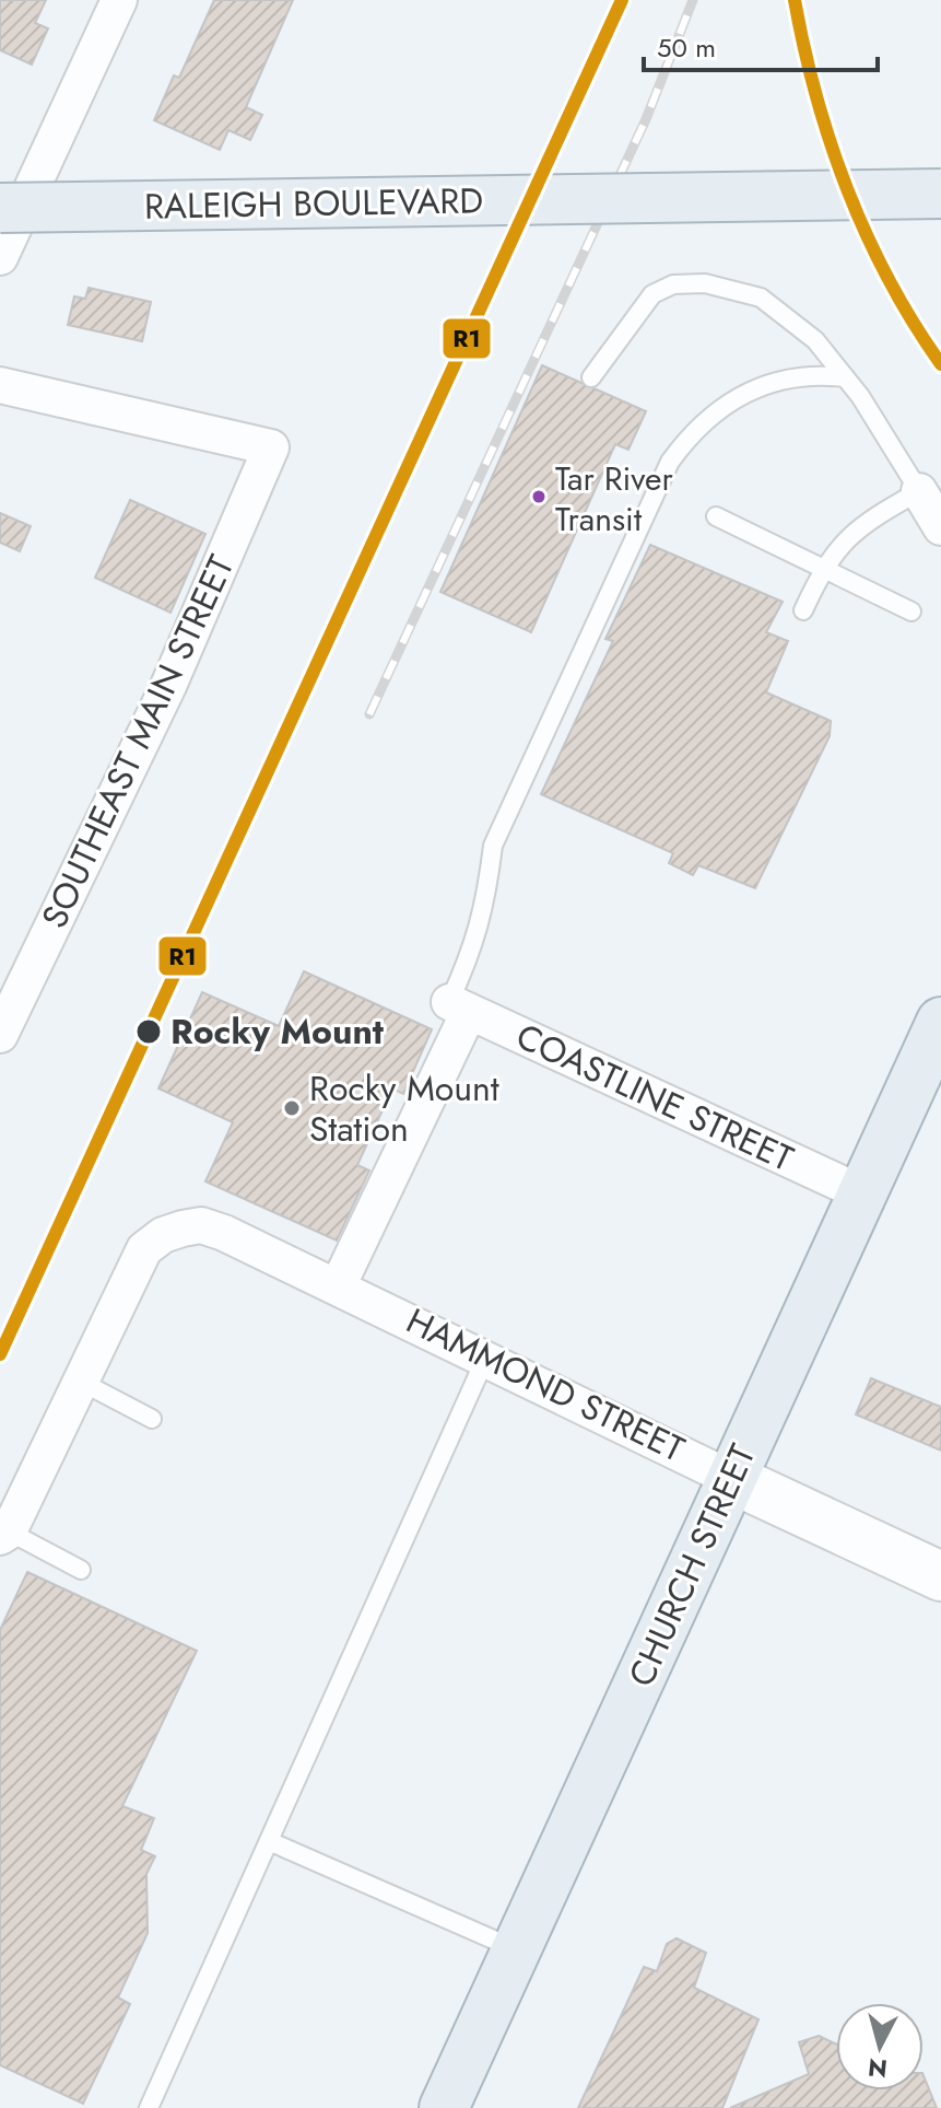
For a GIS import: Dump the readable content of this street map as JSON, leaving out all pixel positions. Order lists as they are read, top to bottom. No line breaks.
{"streets":{"main road":["RALEIGH BOULEVARD","CHURCH STREET"],"street":["SOUTHEAST MAIN STREET","COASTLINE STREET","HAMMOND STREET"]},"crossings":[["COASTLINE STREET","CHURCH STREET"],["HAMMOND STREET","CHURCH STREET"]],"places":["Tar River Transit","Rocky Mount","Rocky Mount Station"],"lines":["transit line R1"],"scale_bar":"50 m","north":"bottom"}
